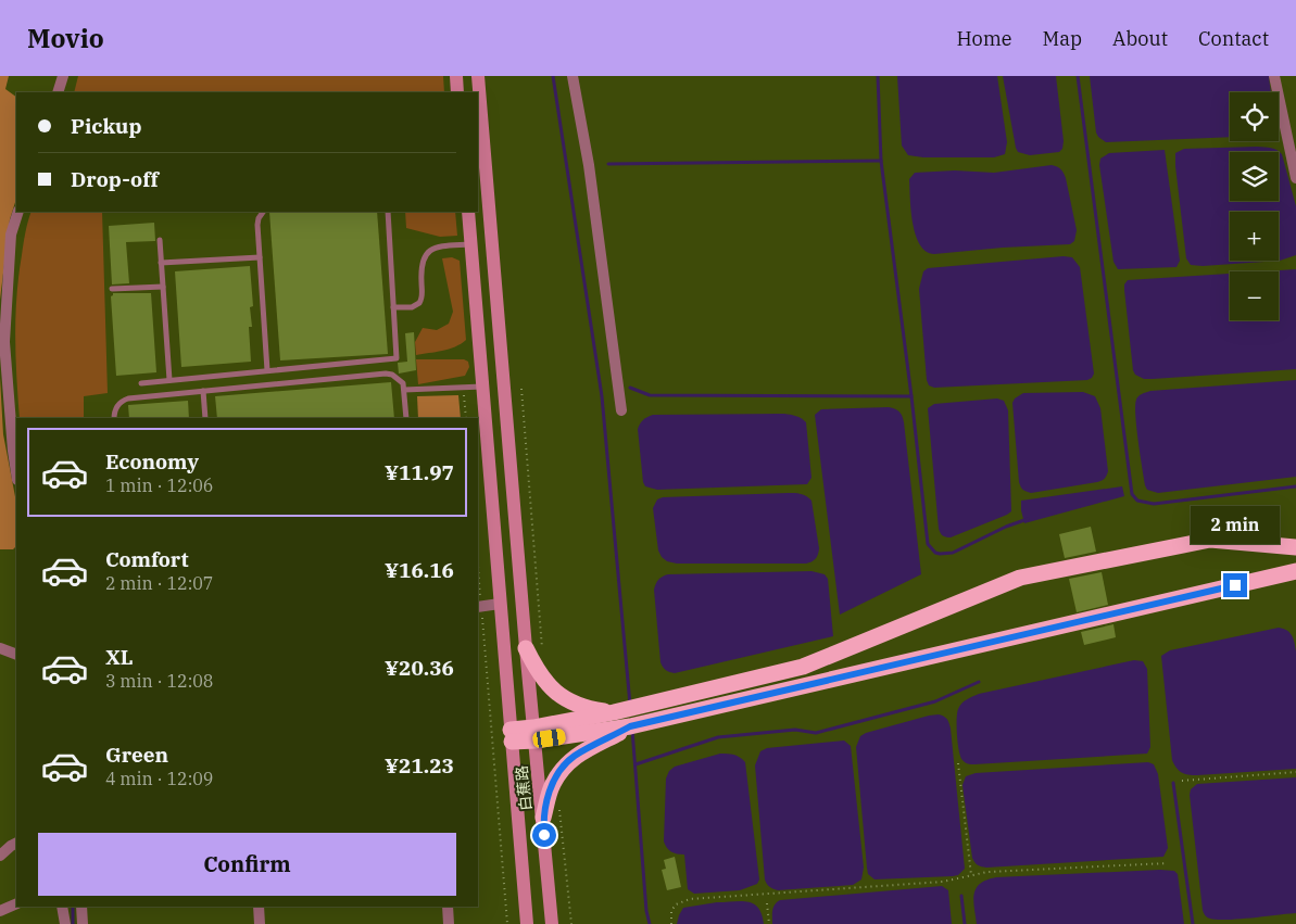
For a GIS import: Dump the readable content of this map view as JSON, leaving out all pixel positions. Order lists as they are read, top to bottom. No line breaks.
{"streets":{"main road":["白蕉路"]},"page":{"header":"Movio","nav":["Home","Map","About","Contact"],"map_buttons":["+","−"],"banner":["Pickup","Drop-off"],"list":[{"name":"Economy","note":"1 min · 12:06","value":"¥11.97"},{"name":"Comfort","note":"2 min · 12:07","value":"¥16.16"},{"name":"XL","note":"3 min · 12:08","value":"¥20.36"},{"name":"Green","note":"4 min · 12:09","value":"¥21.23"}],"bubble":"2 min","buttons":"Confirm"}}
